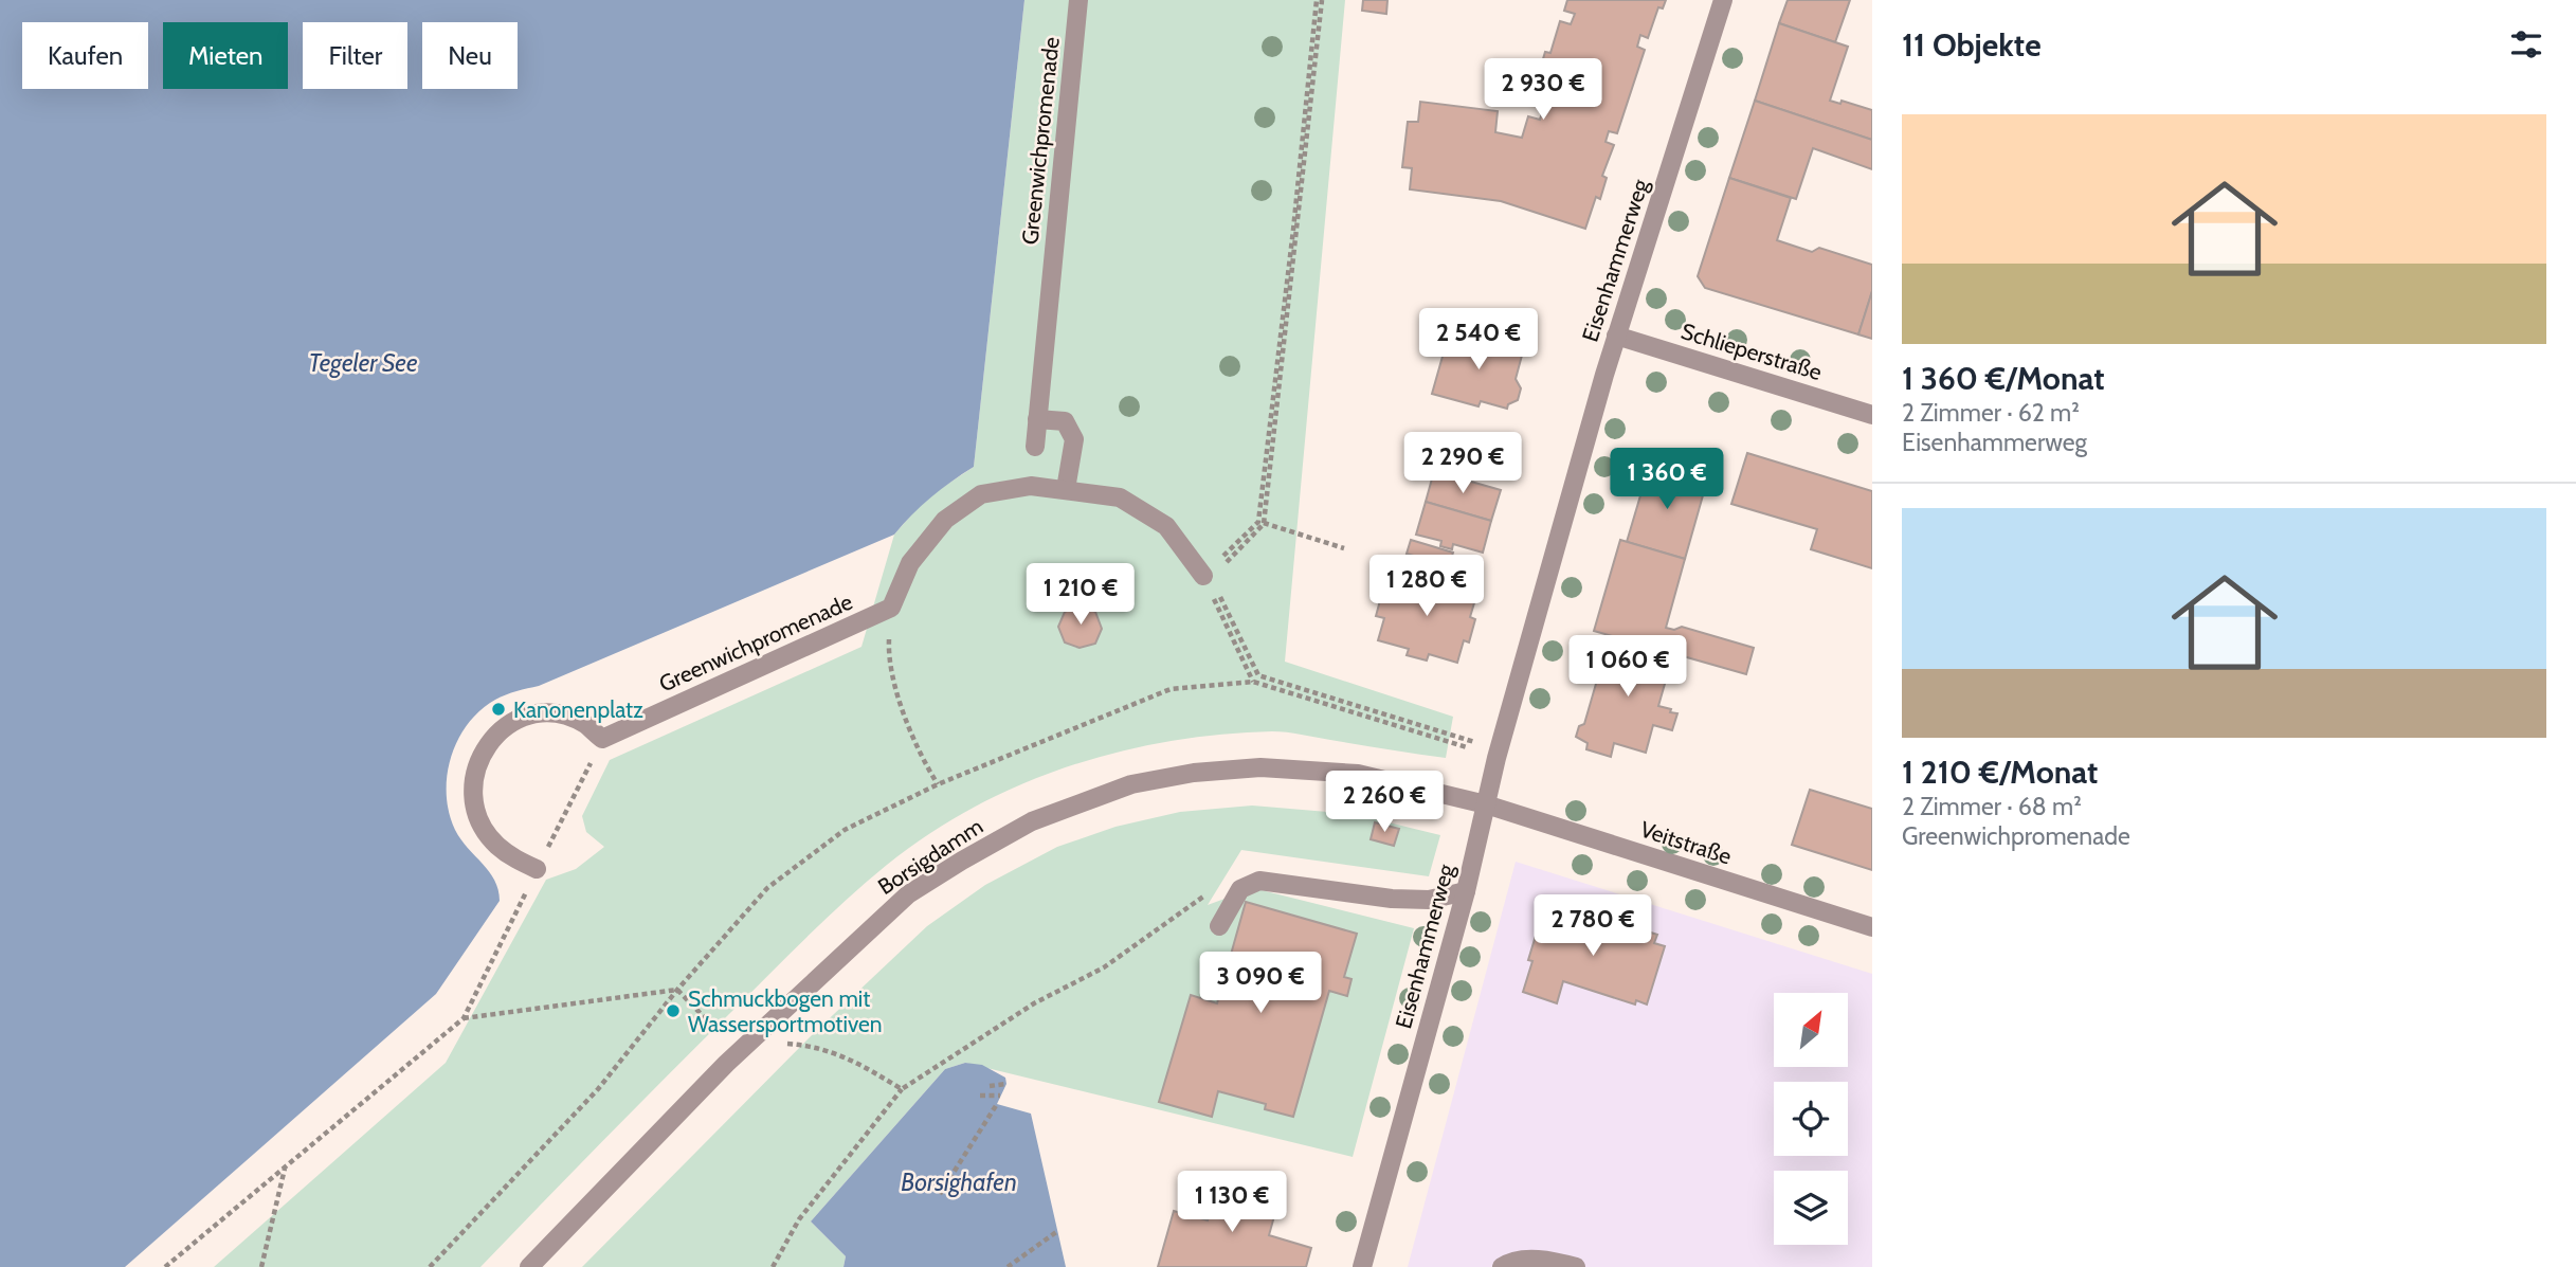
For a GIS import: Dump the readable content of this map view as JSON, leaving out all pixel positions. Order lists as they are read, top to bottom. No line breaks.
{"streets":{"street":["Greenwichpromenade","Eisenhammerweg","Schlieperstraße","Veitstraße","Borsigdamm"]},"crossings":[["Eisenhammerweg","Schlieperstraße"],["Eisenhammerweg","Veitstraße"],["Eisenhammerweg","Borsigdamm"],["Veitstraße","Borsigdamm"]],"water":["Tegeler See","Borsighafen"],"places":["Kanonenplatz","Schmuckbogen mit Wassersportmotiven"],"north":"top right","page":{"heading":"11 Objekte","chip":["Kaufen","Mieten","Filter","Neu"],"price":["2 930 €","2 540 €","2 290 €","1 360 €","1 280 €","1 210 €","1 060 €","2 260 €","2 780 €","3 090 €","1 130 €"],"list":[{"name":"1 360 €/Monat","note":"2 Zimmer · 62 m² · Eisenhammerweg"},{"name":"1 210 €/Monat","note":"2 Zimmer · 68 m² · Greenwichpromenade"}]}}
